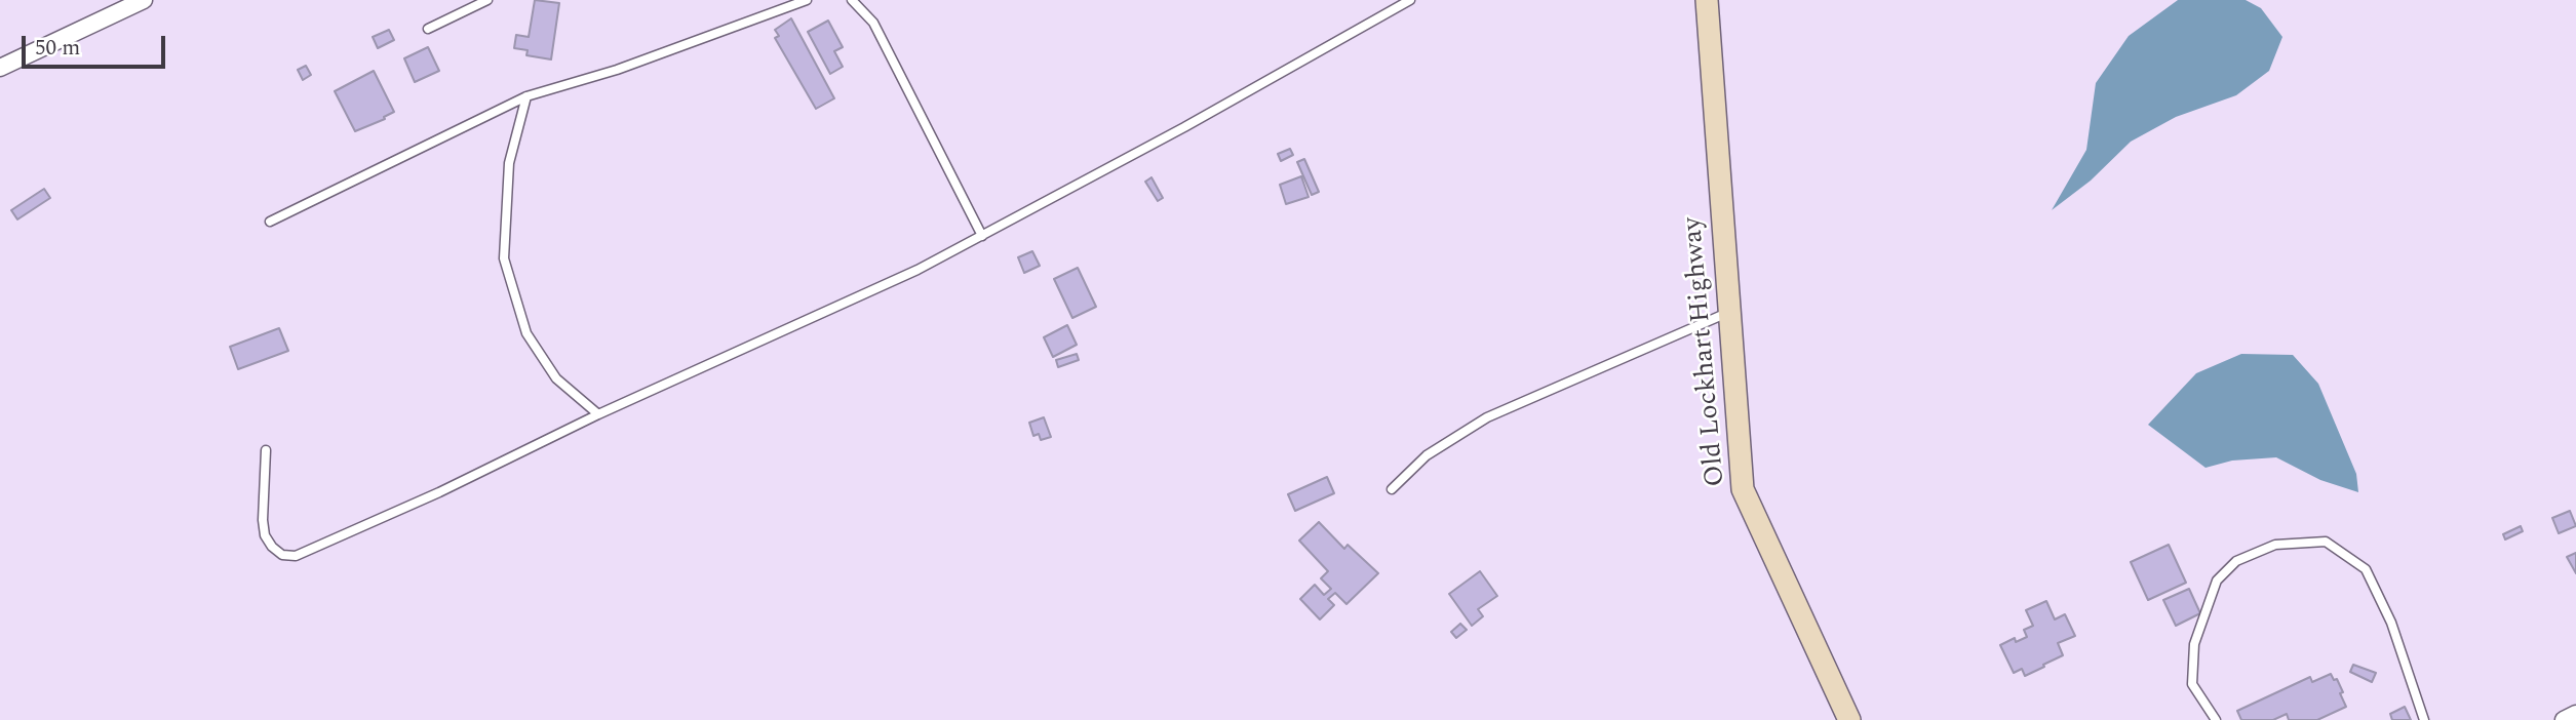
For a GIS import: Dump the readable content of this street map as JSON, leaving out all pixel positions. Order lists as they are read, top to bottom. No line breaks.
{"streets":{"street":["Old Lockhart Highway"]},"scale_bar":"50 m"}
